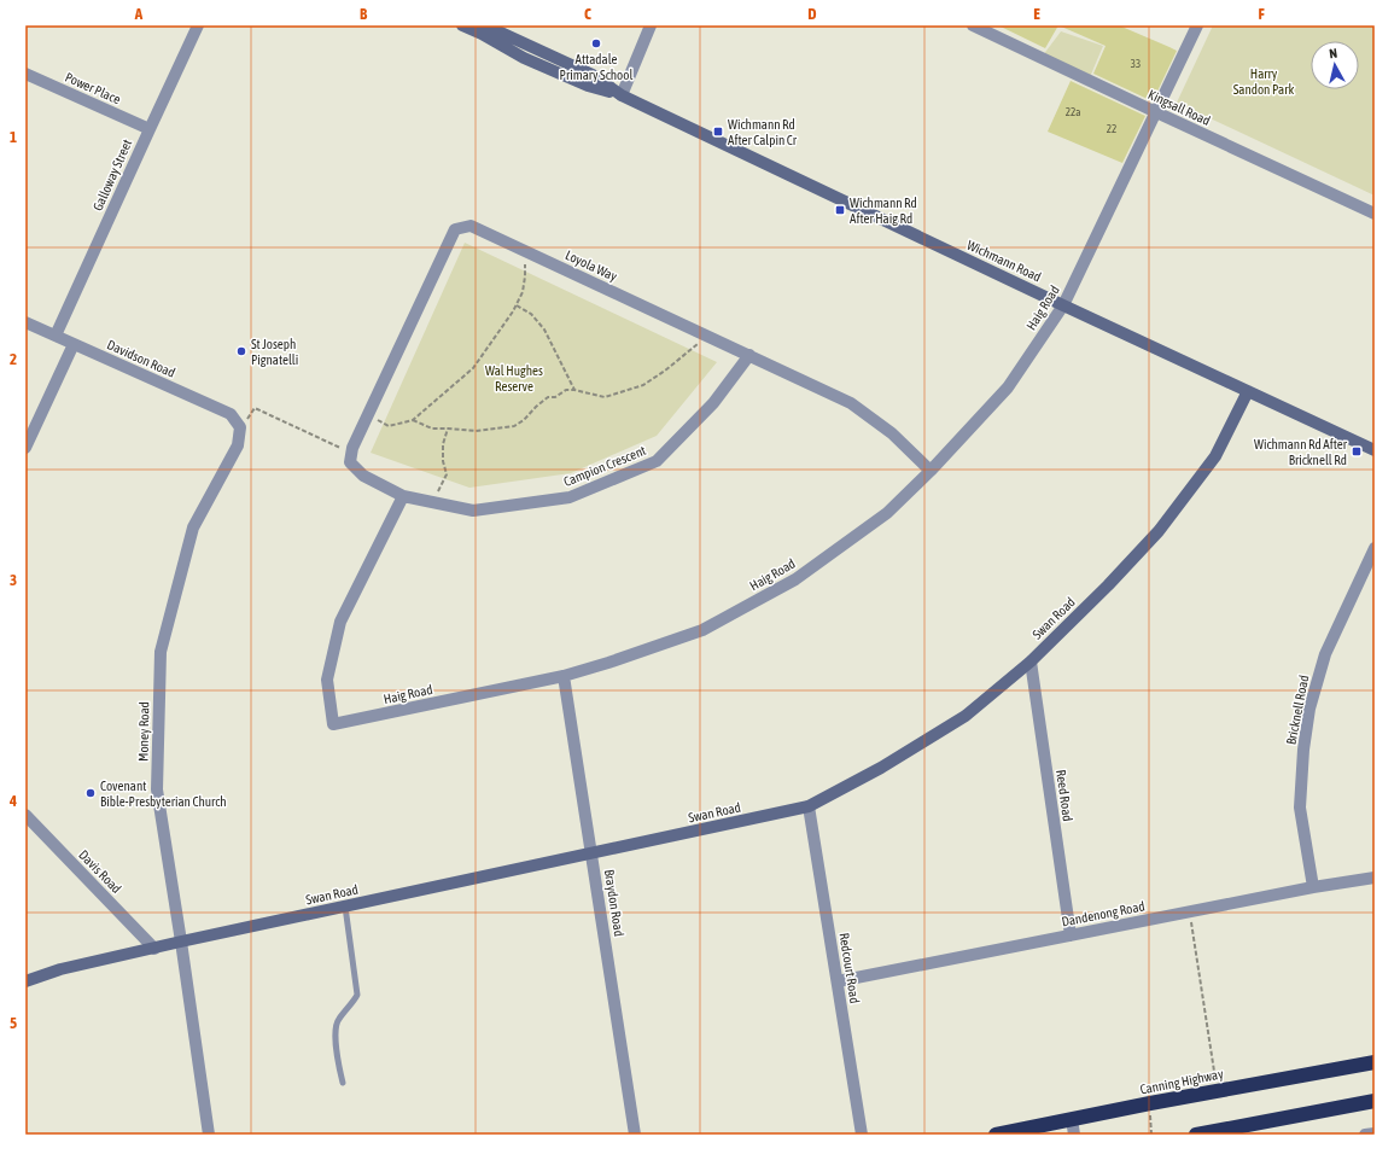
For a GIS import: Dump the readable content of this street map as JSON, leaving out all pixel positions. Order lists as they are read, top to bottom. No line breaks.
{"streets":{"highway":["Canning Highway"],"street":["Power Place","Kingsall Road","Galloway Street","Wichmann Road","Loyola Way","Haig Road","Davidson Road","Campion Crescent","Swan Road","Bricknell Road","Money Road","Reed Road","Davis Road","Braydon Road","Dandenong Road","Redcourt Road"]},"crossings":[["Power Place","Galloway Street"],["Kingsall Road","Haig Road"],["Galloway Street","Davidson Road"],["Wichmann Road","Haig Road"],["Wichmann Road","Swan Road"],["Loyola Way","Haig Road"],["Loyola Way","Campion Crescent"],["Haig Road","Campion Crescent"],["Haig Road","Braydon Road"],["Davidson Road","Money Road"],["Swan Road","Money Road"],["Swan Road","Reed Road"],["Swan Road","Davis Road"],["Swan Road","Braydon Road"],["Swan Road","Redcourt Road"],["Bricknell Road","Dandenong Road"],["Reed Road","Dandenong Road"],["Dandenong Road","Redcourt Road"]],"parks":["Harry Sandon Park","Wal Hughes Reserve"],"places":{"other":["Attadale Primary School","St Joseph Pignatelli","Covenant Bible-Presbyterian Church"],"transit":["Wichmann Rd After Calpin Cr","Wichmann Rd After Haig Rd","Wichmann Rd After Bricknell Rd"]},"house_numbers":["33","22a","22"],"north":"top","grid":{"columns":["A","B","C","D","E","F"],"rows":["1","2","3","4","5"]}}
